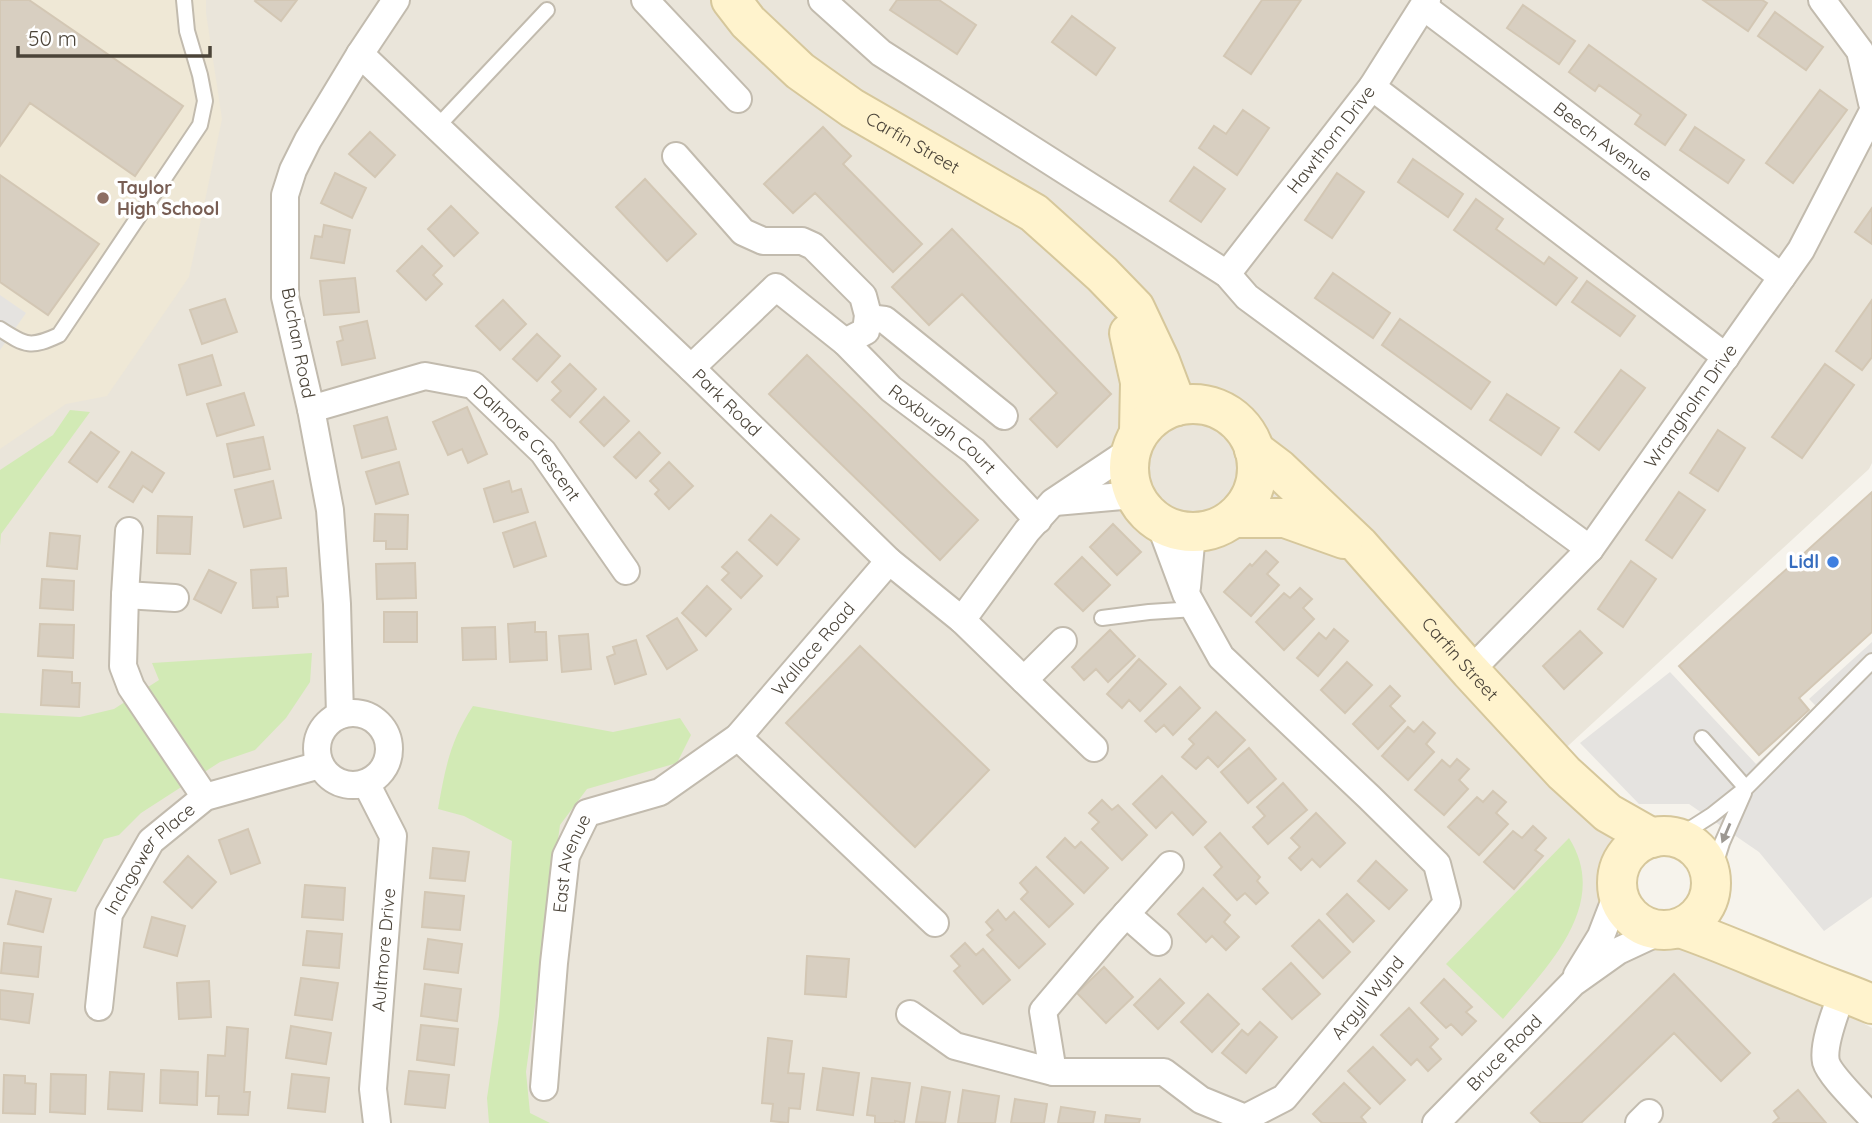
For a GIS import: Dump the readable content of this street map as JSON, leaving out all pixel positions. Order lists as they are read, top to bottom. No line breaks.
{"streets":{"main road":["Carfin Street"],"street":["Hawthorn Drive","Beech Avenue","Buchan Road","Park Road","Wrangholm Drive","Roxburgh Court","Dalmore Crescent","Wallace Road","Inchgower Place","East Avenue","Aultmore Drive","Argyll Wynd","Bruce Road"]},"crossings":[["Hawthorn Drive","Beech Avenue"],["Carfin Street","Wrangholm Drive"],["Carfin Street","Argyll Wynd"],["Carfin Street","Bruce Road"],["Beech Avenue","Wrangholm Drive"],["Buchan Road","Park Road"],["Buchan Road","Dalmore Crescent"],["Buchan Road","Inchgower Place"],["Buchan Road","Aultmore Drive"],["Park Road","Roxburgh Court"],["Park Road","Wallace Road"],["Wallace Road","East Avenue"],["Inchgower Place","Aultmore Drive"]],"places":["Taylor High School","Lidl"],"scale_bar":"50 m"}
